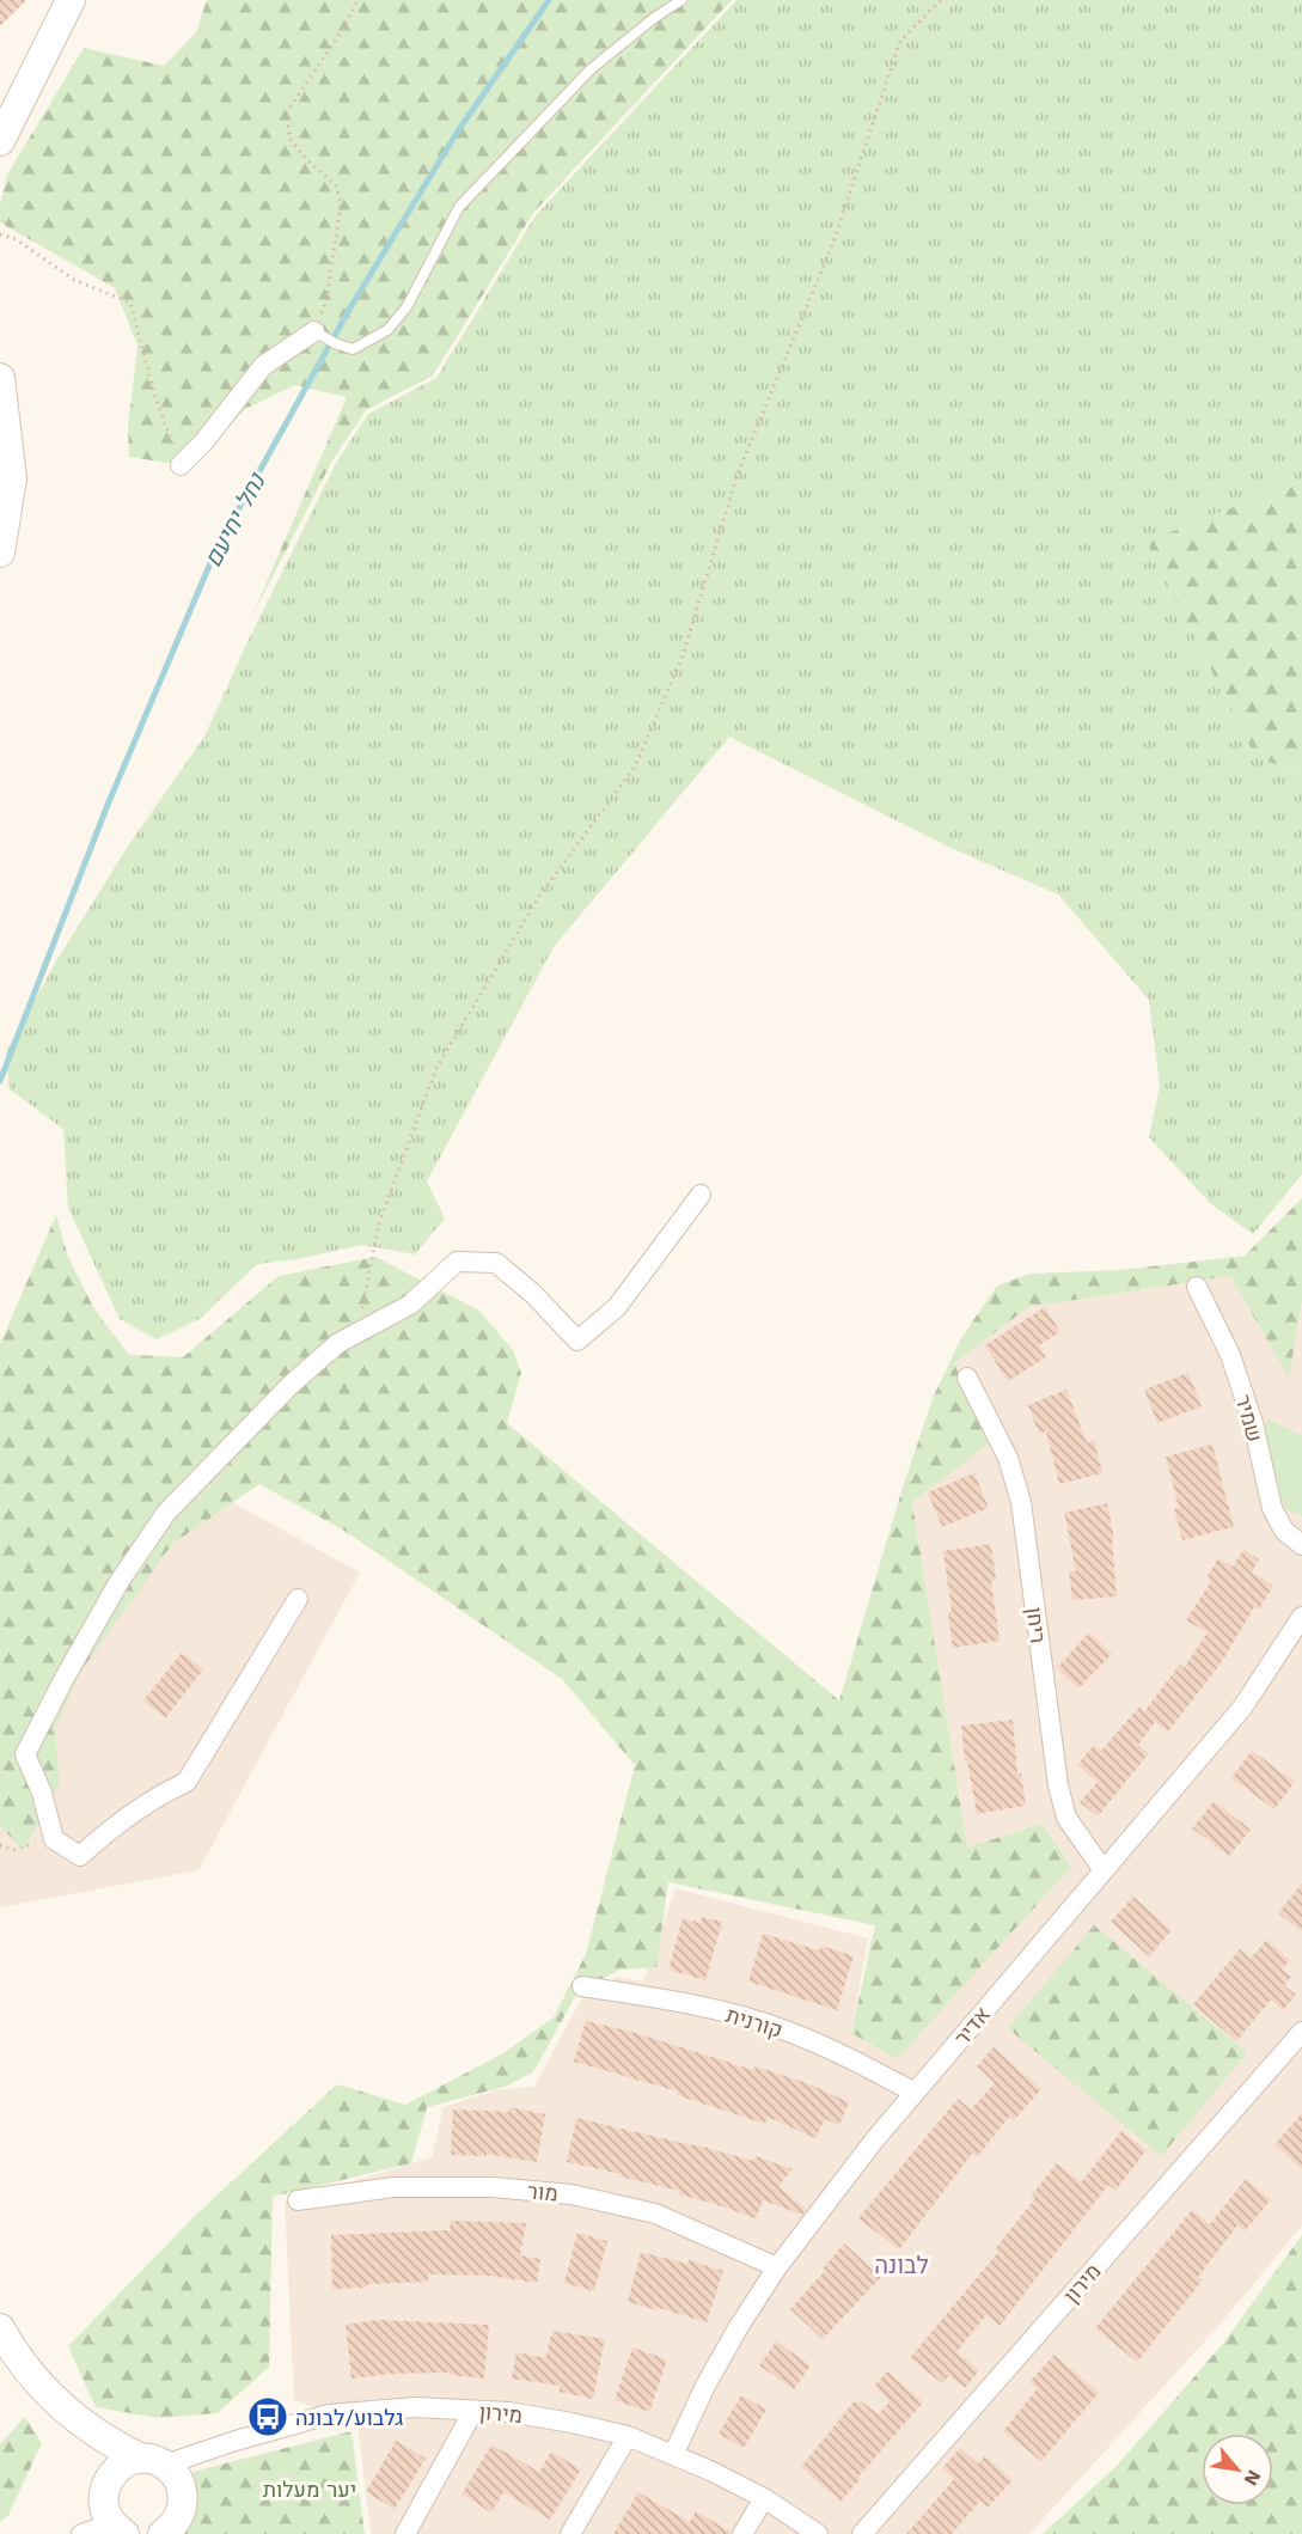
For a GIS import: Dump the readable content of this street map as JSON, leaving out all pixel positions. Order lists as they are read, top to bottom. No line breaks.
{"streets":{"street":["שמיר","ריחן","קורנית","אדיר","מור","מירון"]},"crossings":[["ריחן","אדיר"],["קורנית","אדיר"],["אדיר","מור"],["אדיר","מירון"]],"districts":["לבונה"],"water":["נחל יחיעם"],"parks":["יער מעלות"],"places":{"bus stop":["גלבוע/לבונה"]},"north":"bottom right"}
